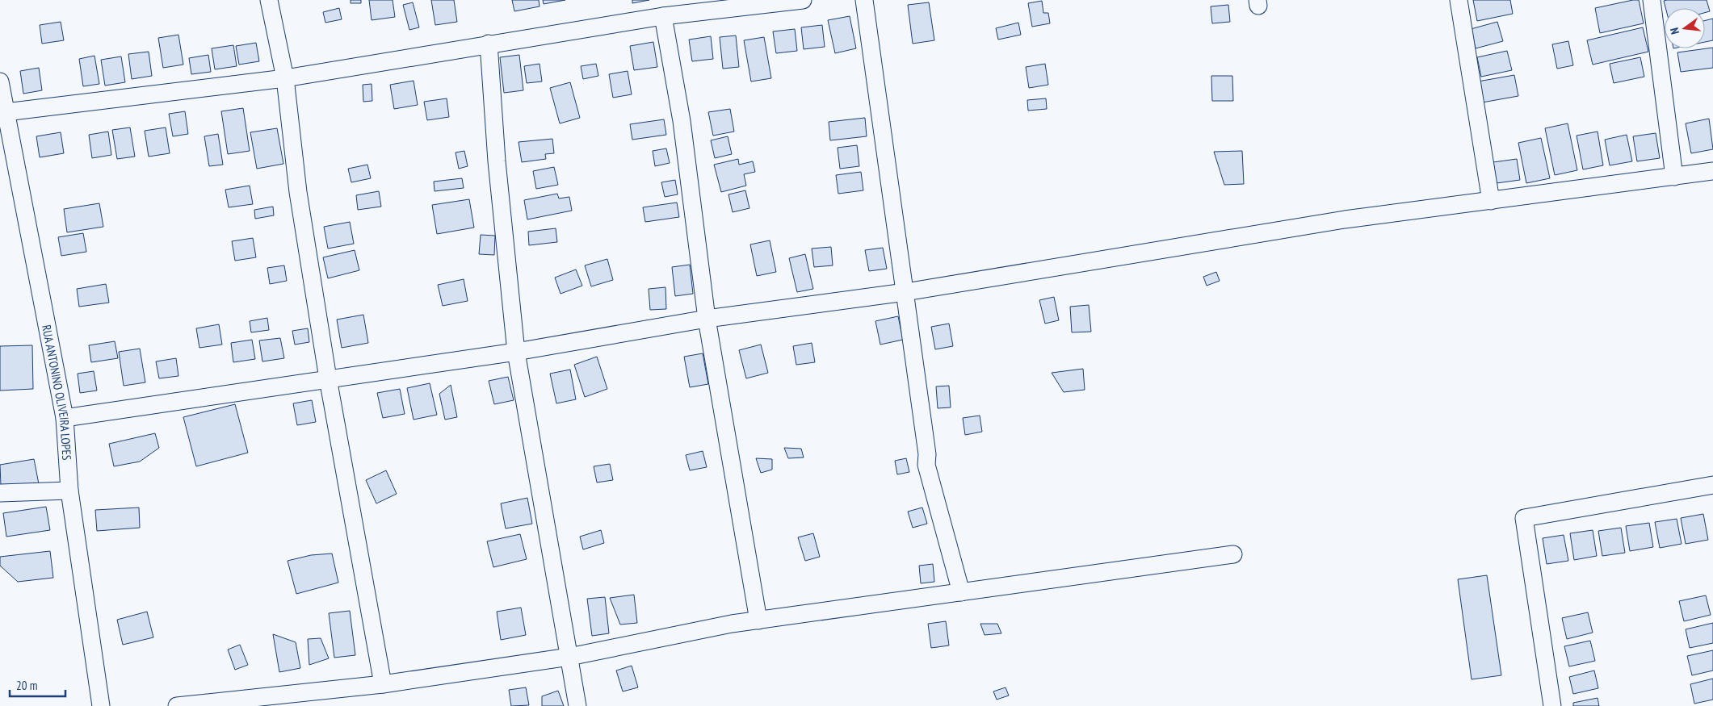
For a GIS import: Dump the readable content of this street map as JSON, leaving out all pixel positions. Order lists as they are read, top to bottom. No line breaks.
{"streets":{"street":["RUA ANTONINO OLIVEIRA LOPES"]},"scale_bar":"20 m","north":"left"}
